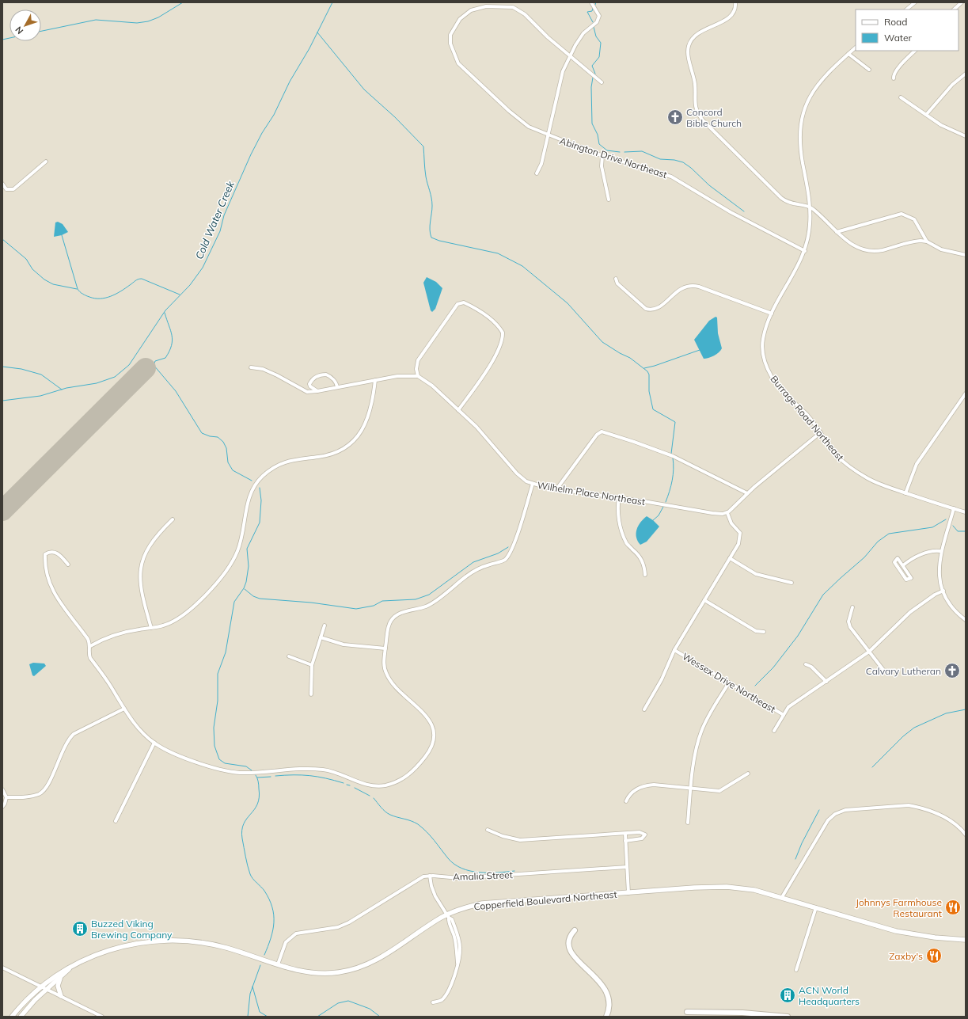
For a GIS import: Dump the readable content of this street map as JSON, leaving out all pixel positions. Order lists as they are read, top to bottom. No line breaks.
{"streets":{"main road":["Copperfield Boulevard Northeast"],"street":["Abington Drive Northeast","Burrage Road Northeast","Wilhelm Place Northeast","Wessex Drive Northeast","Amalia Street"]},"crossings":[["Abington Drive Northeast","Burrage Road Northeast"],["Amalia Street","Copperfield Boulevard Northeast"]],"water":["Cold Water Creek"],"places":{"church":["Concord Bible Church","Calvary Lutheran"],"restaurant":["Johnnys Farmhouse Restaurant","Zaxby's"],"building":["Buzzed Viking Brewing Company","ACN World Headquarters"]},"legend":["Road","Water"],"north":"bottom left"}
